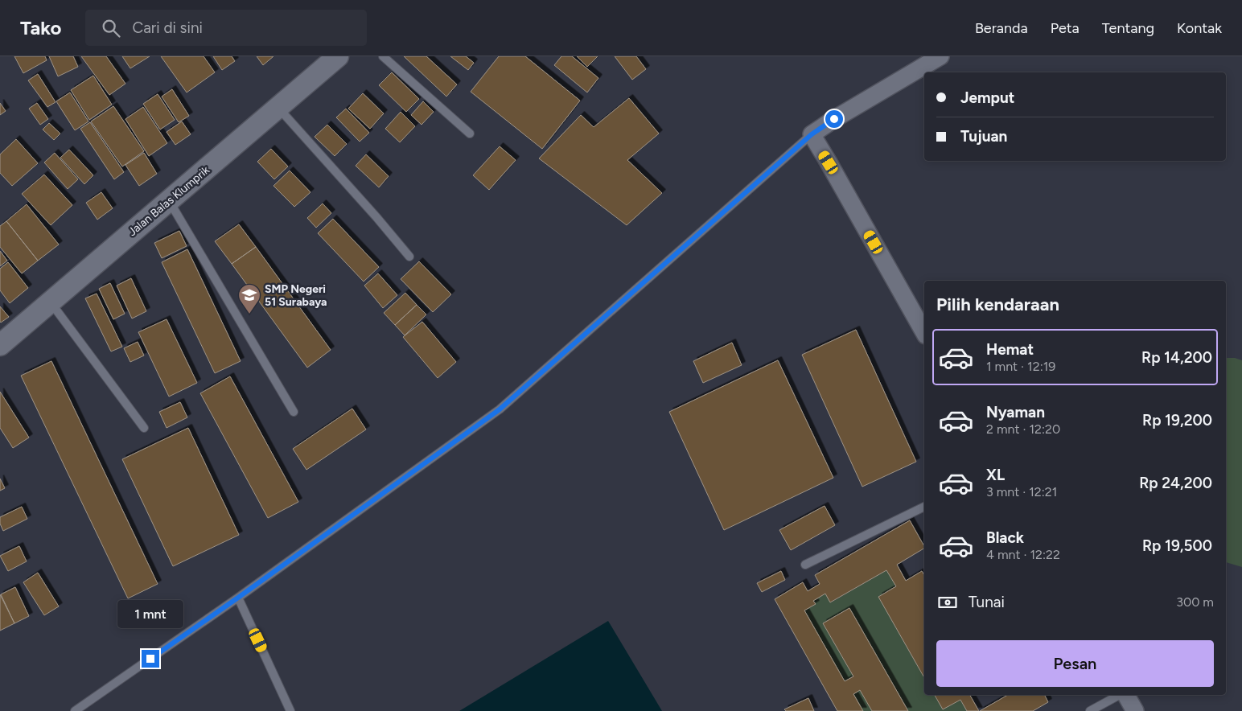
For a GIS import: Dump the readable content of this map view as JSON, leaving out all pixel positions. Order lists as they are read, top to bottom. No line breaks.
{"streets":{"street":["Jalan Balas Klumprik"]},"places":{"school or university":["SMP Negeri 51 Surabaya"]},"page":{"header":"Tako","search":"Cari di sini","nav":["Beranda","Peta","Tentang","Kontak"],"banner":["Jemput","Tujuan"],"heading":"Pilih kendaraan","list":[{"name":"Hemat","note":"1 mnt · 12:19","value":"Rp 14,200"},{"name":"Nyaman","note":"2 mnt · 12:20","value":"Rp 19,200"},{"name":"XL","note":"3 mnt · 12:21","value":"Rp 24,200"},{"name":"Black","note":"4 mnt · 12:22","value":"Rp 19,500"}],"pay":["Tunai","300 m"],"bubble":"1 mnt","buttons":"Pesan"}}
